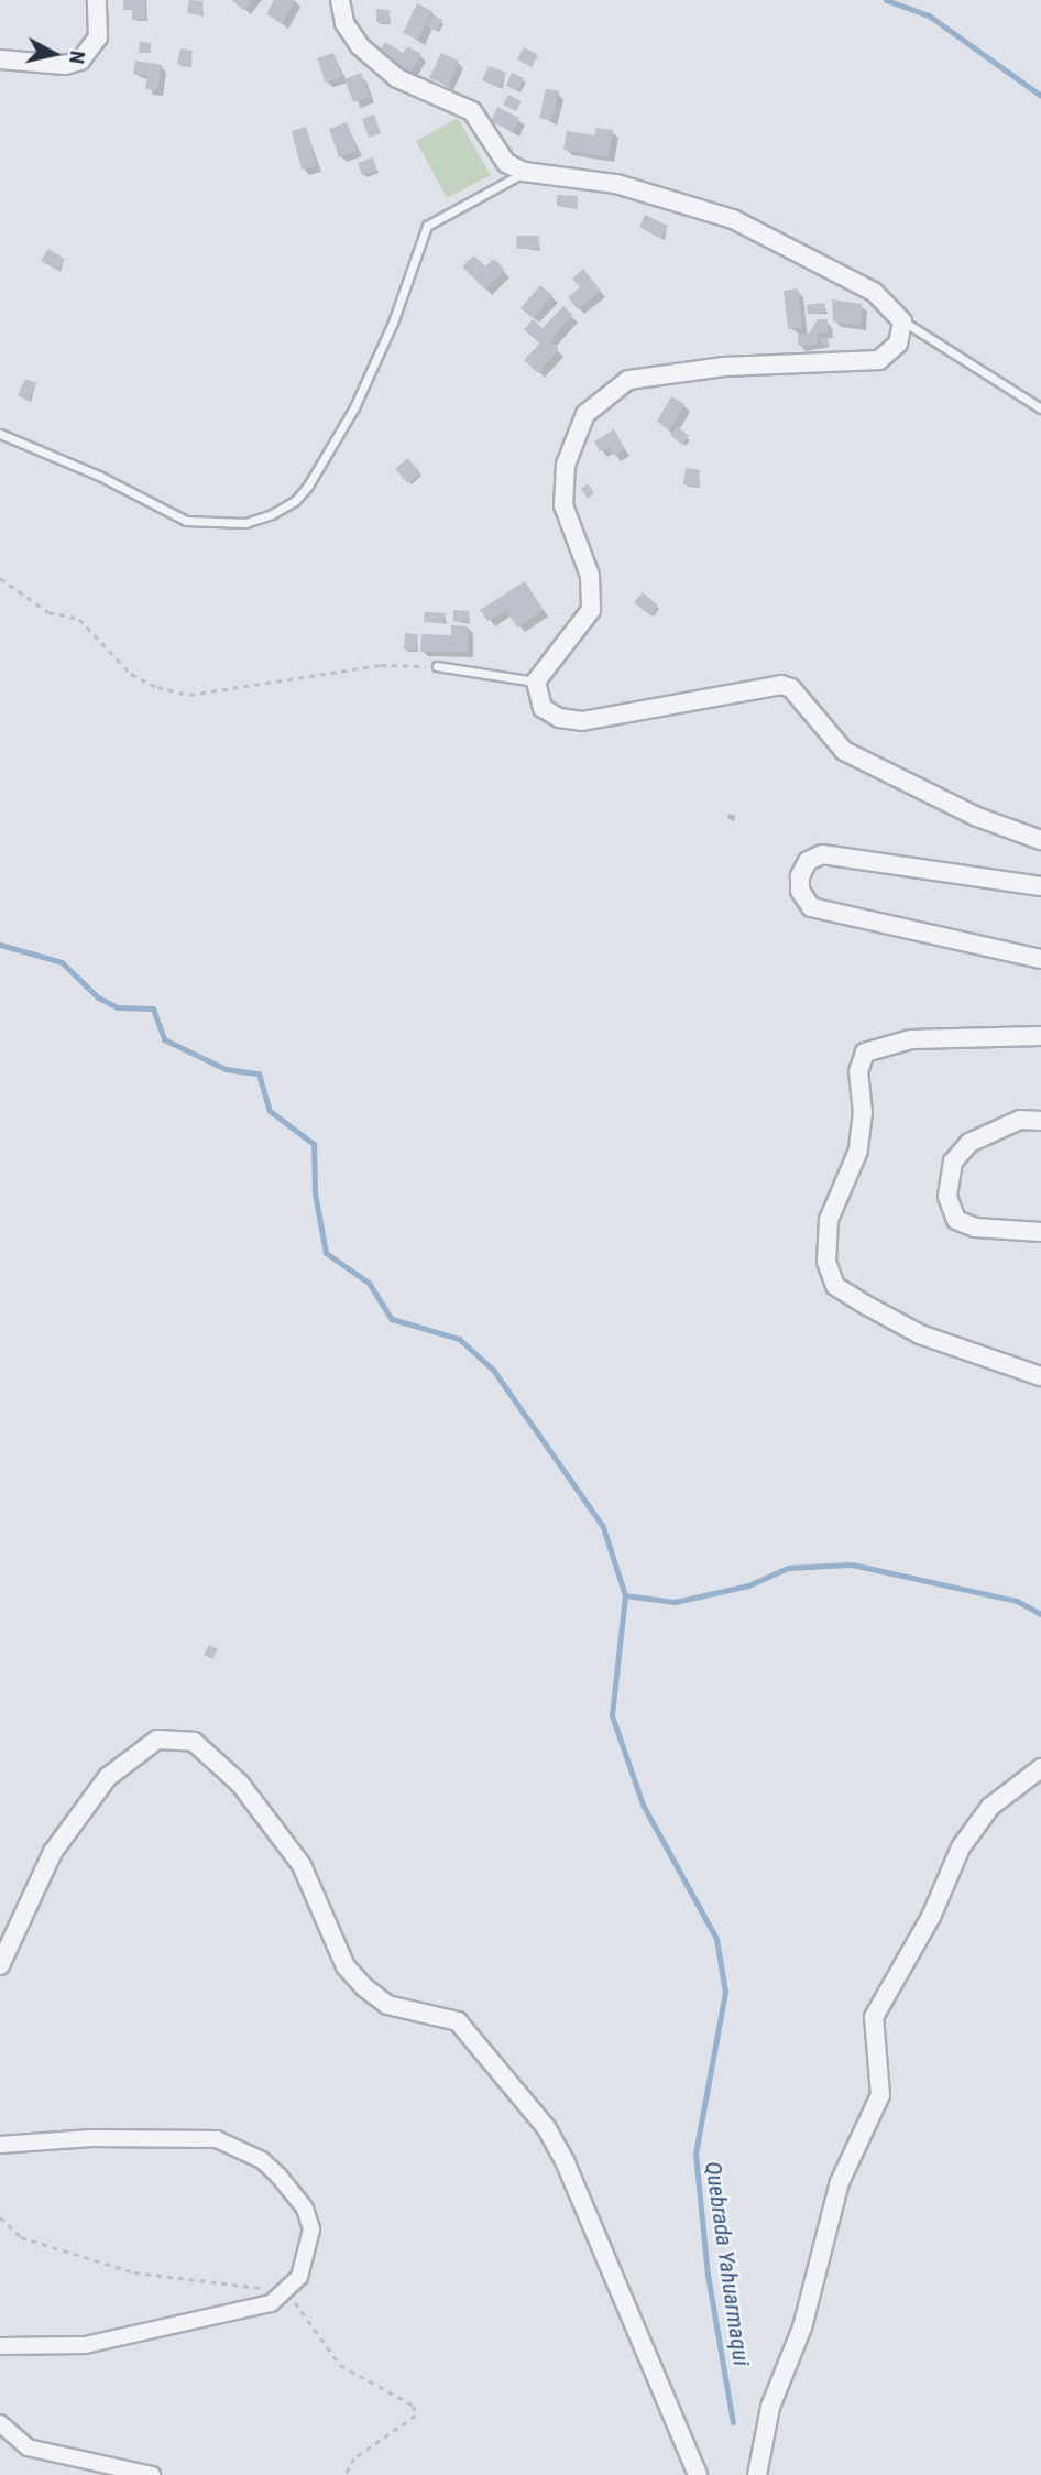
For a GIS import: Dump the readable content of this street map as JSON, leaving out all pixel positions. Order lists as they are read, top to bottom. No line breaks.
{"water":["Quebrada Yahuarmaqui"],"north":"right"}
